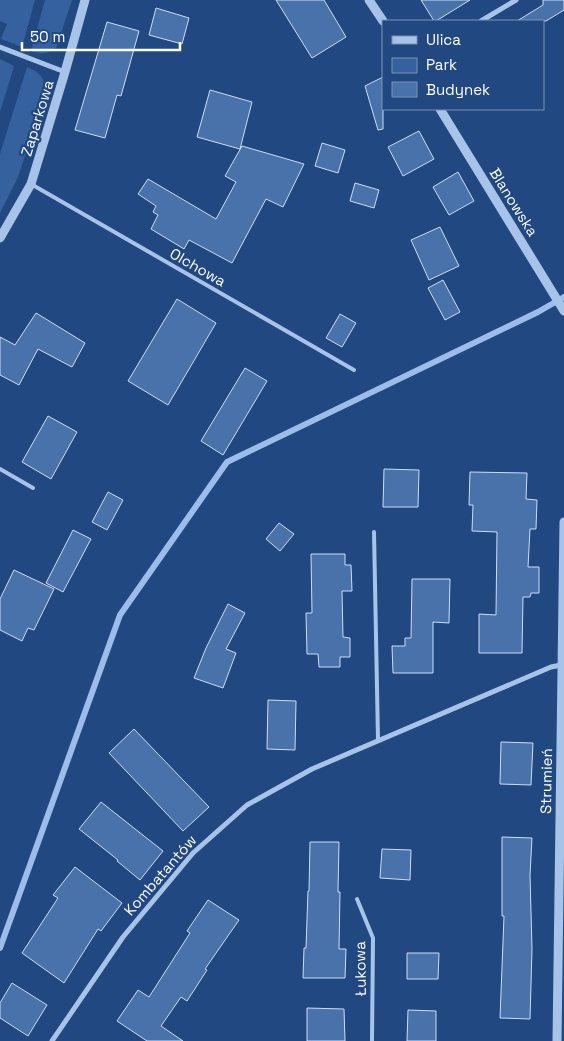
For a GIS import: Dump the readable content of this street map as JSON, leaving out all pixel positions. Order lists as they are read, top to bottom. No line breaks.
{"streets":{"street":["Zaparkowa","Blanowska","Strumień","Kombatantów"],"lane":["Olchowa","Łukowa"]},"crossings":[["Zaparkowa","Olchowa"],["Strumień","Kombatantów"]],"legend":["Ulica","Park","Budynek"],"scale_bar":"50 m"}
